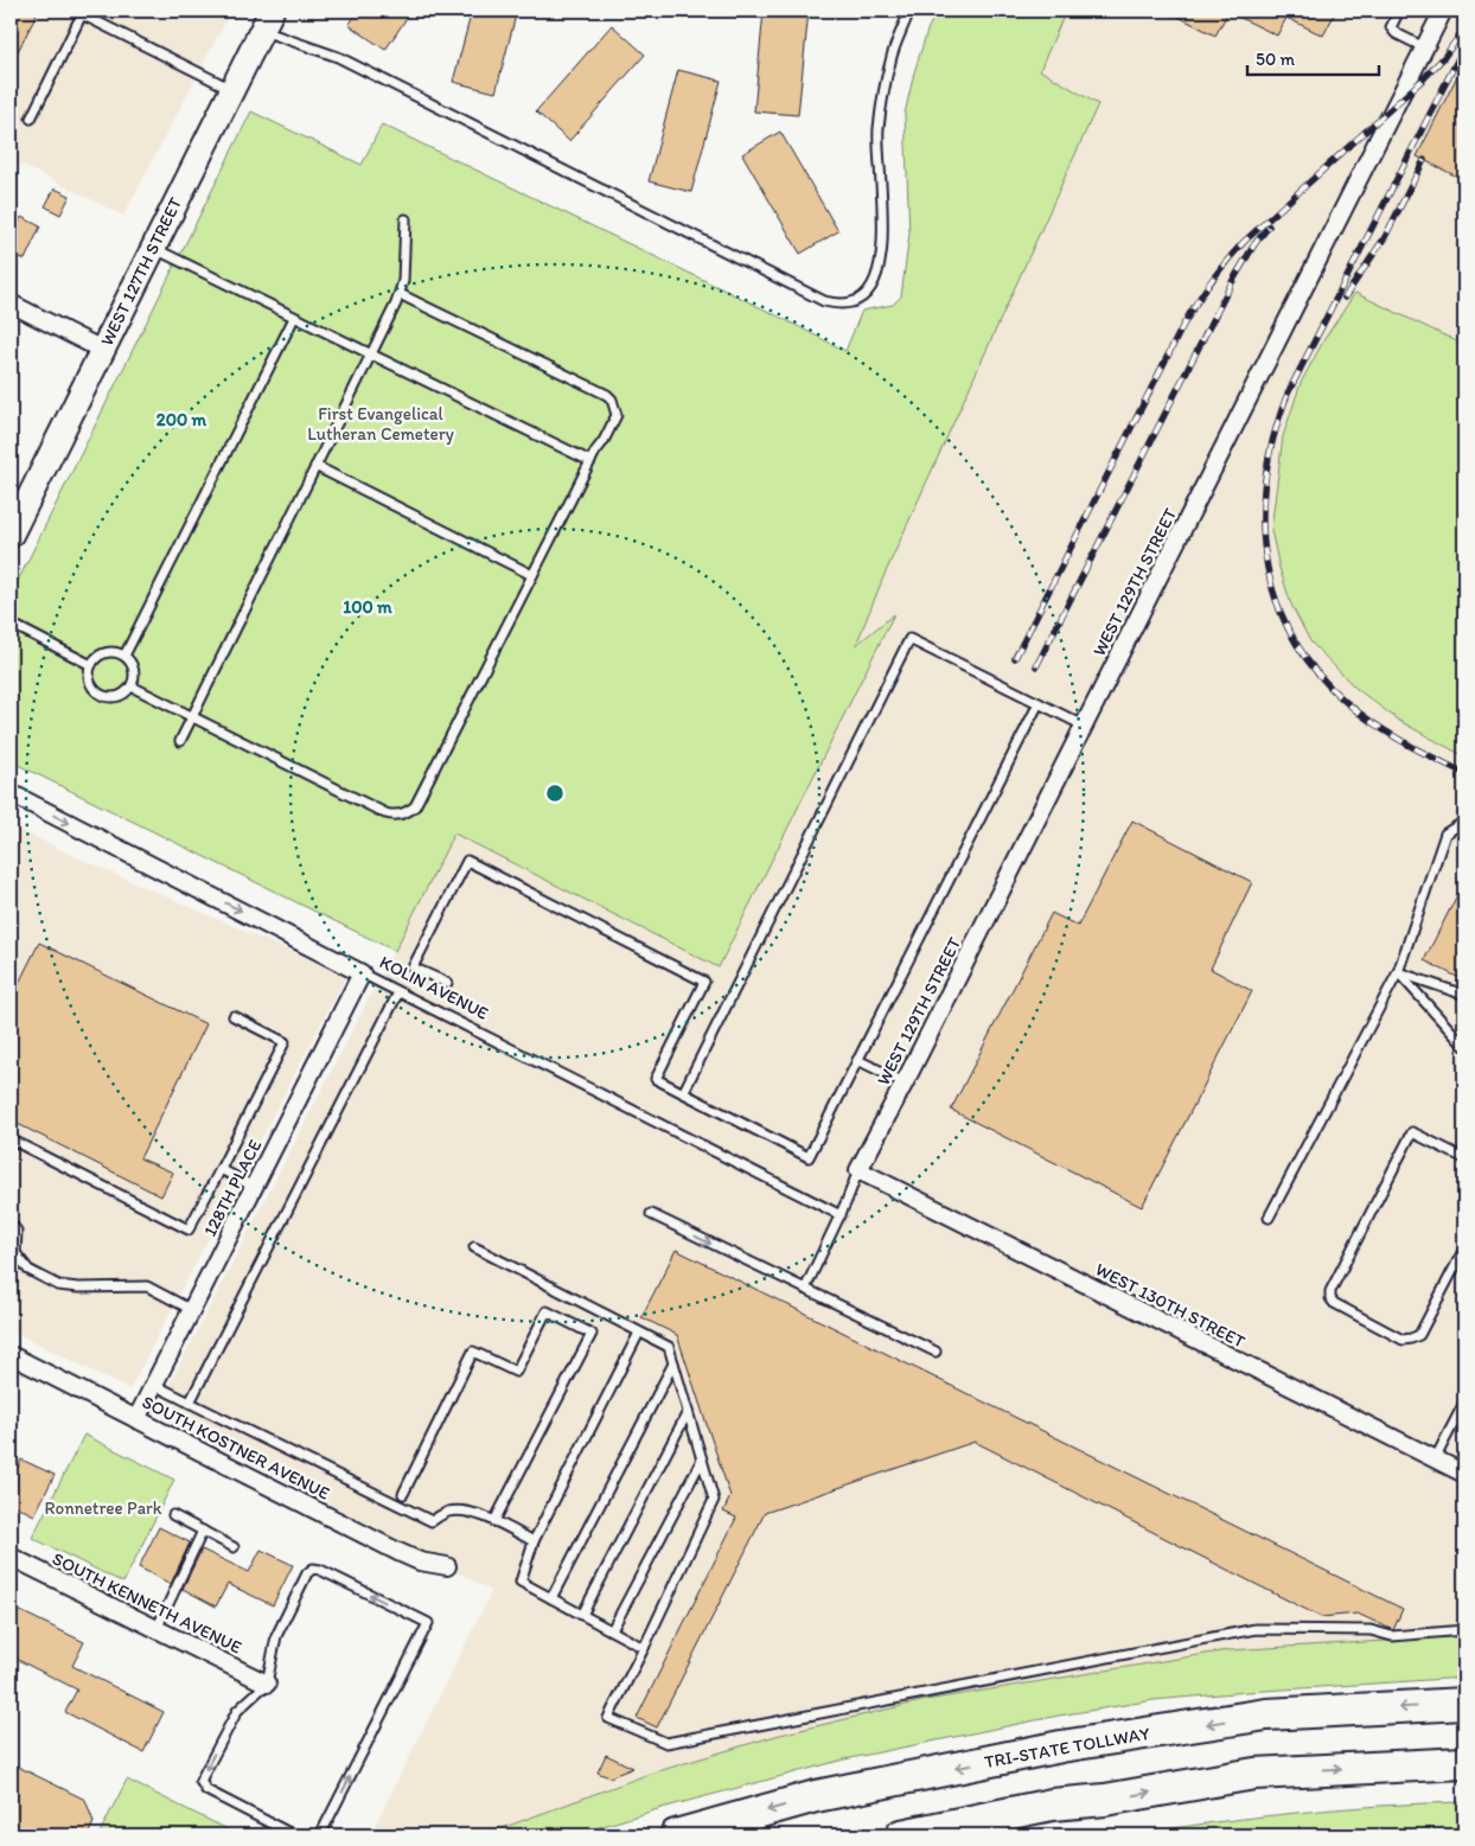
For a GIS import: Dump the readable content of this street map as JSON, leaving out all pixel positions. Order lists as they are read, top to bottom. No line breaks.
{"streets":{"highway":["TRI-STATE TOLLWAY"],"main road":["WEST 127TH STREET"],"street":["WEST 129TH STREET","KOLIN AVENUE","128TH PLACE","WEST 130TH STREET","SOUTH KOSTNER AVENUE","SOUTH KENNETH AVENUE"]},"crossings":[["WEST 129TH STREET","WEST 130TH STREET"],["KOLIN AVENUE","128TH PLACE"],["128TH PLACE","SOUTH KOSTNER AVENUE"]],"one_way":["KOLIN AVENUE"],"parks":["First Evangelical Lutheran Cemetery","Ronnetree Park"],"scale_bar":"50 m","rings":["200 m","100 m"]}
